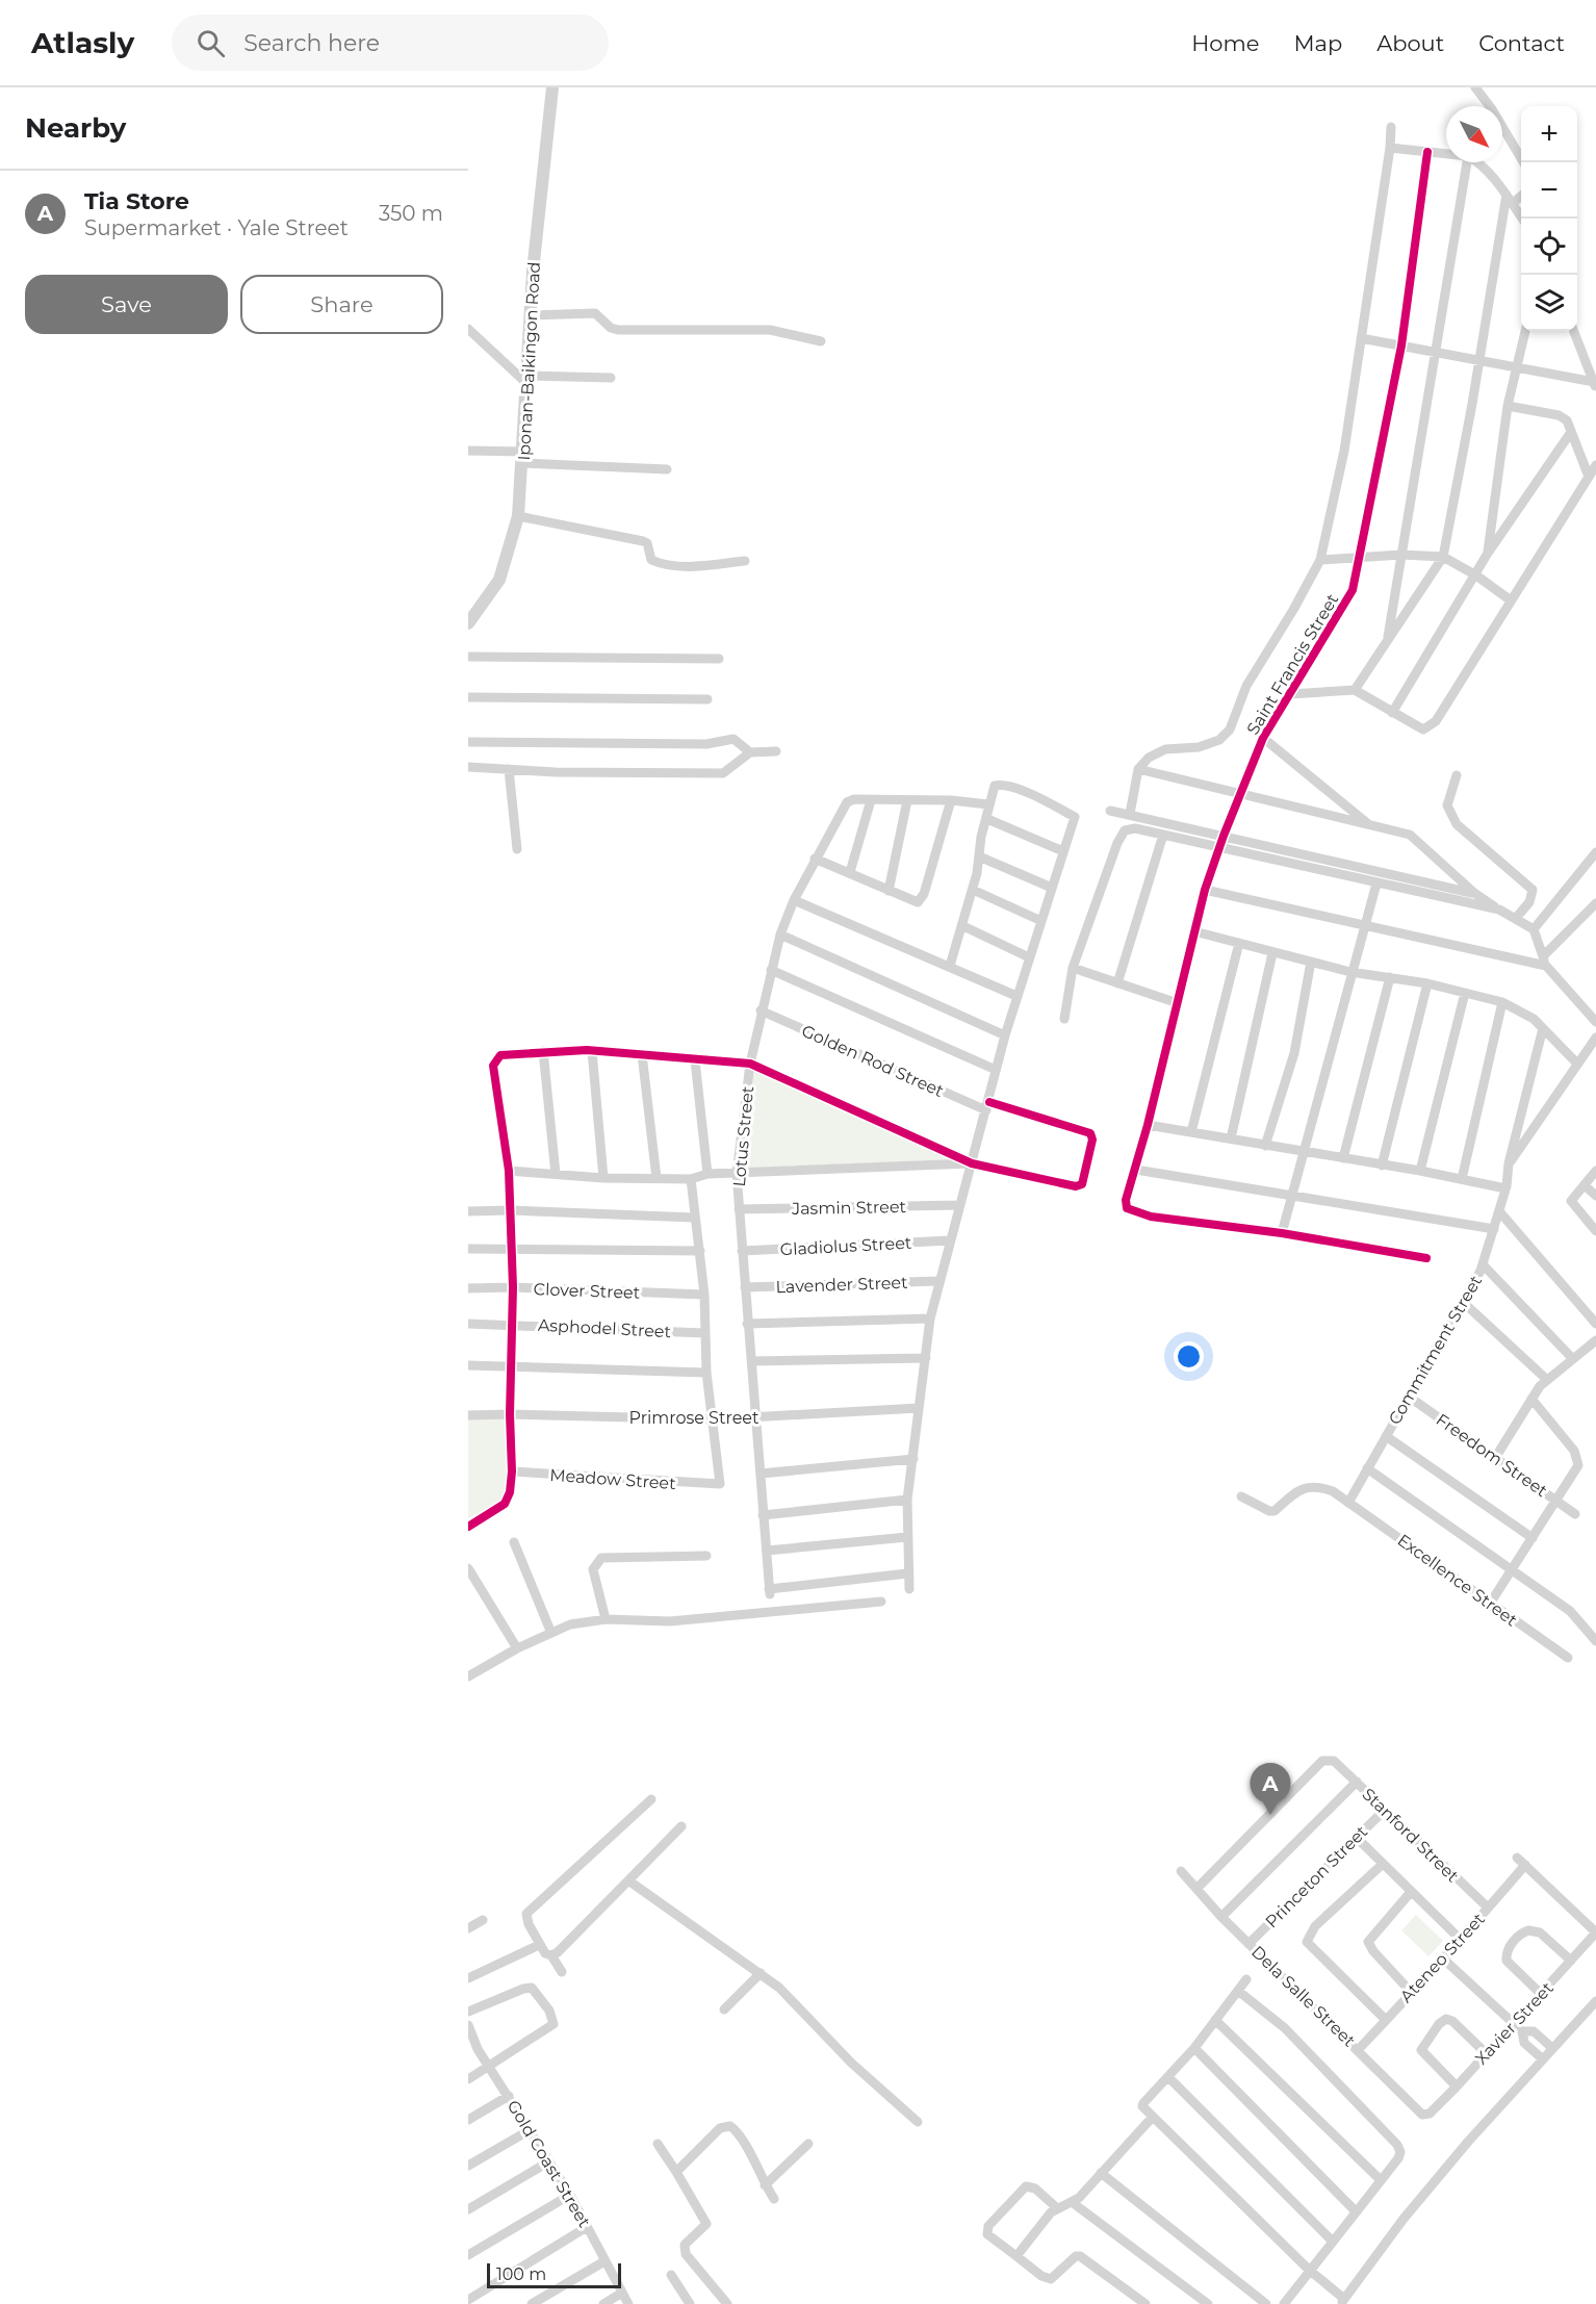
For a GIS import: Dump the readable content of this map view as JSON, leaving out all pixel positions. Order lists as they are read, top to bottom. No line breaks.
{"streets":{"street":["Iponan-Baikingon Road","Saint Francis Street","Golden Rod Street","Lotus Street","Jasmin Street","Gladiolus Street","Lavender Street","Clover Street","Asphodel Street","Commitment Street","Primrose Street","Freedom Street","Meadow Street","Excellence Street","Stanford Street","Princeton Street","Ateneo Street","Dela Salle Street","Xavier Street","Gold Coast Street"]},"crossings":[["Golden Rod Street","Lotus Street"],["Lotus Street","Jasmin Street"],["Lotus Street","Gladiolus Street"],["Lotus Street","Lavender Street"],["Lotus Street","Primrose Street"],["Commitment Street","Freedom Street"],["Commitment Street","Excellence Street"],["Primrose Street","Meadow Street"],["Stanford Street","Princeton Street"],["Stanford Street","Ateneo Street"],["Stanford Street","Dela Salle Street"],["Princeton Street","Dela Salle Street"],["Ateneo Street","Dela Salle Street"],["Ateneo Street","Xavier Street"],["Dela Salle Street","Xavier Street"]],"scale_bar":"100 m","north":"bottom right","page":{"header":"Atlasly","search":"Search here","nav":["Home","Map","About","Contact"],"heading":"Nearby","map_buttons":["+","−"],"list":[{"mark":"A","name":"Tia Store","note":"Supermarket · Yale Street","value":"350 m"}],"buttons":["Save","Share"],"pins":"A","scale":"100 m"}}
